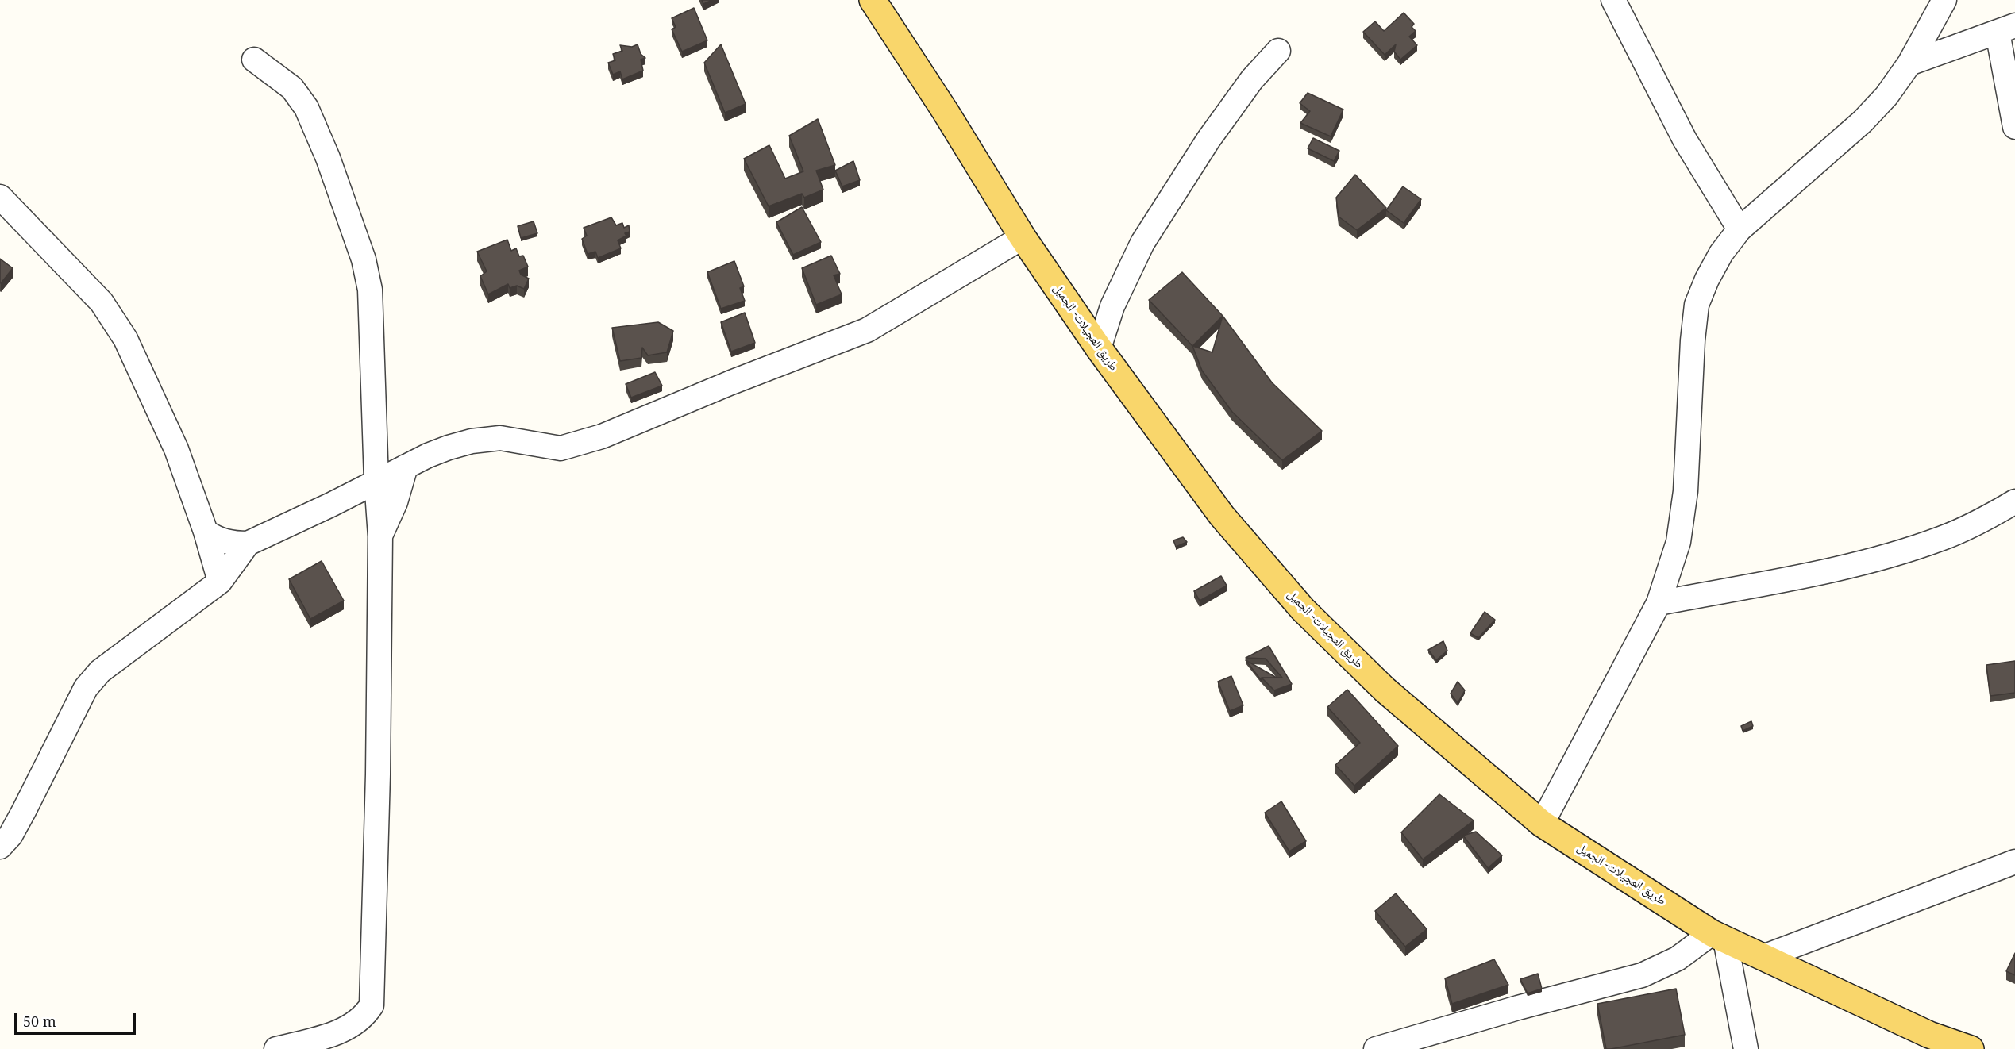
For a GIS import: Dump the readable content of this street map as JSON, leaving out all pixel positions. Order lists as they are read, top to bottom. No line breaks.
{"streets":{"main road":["طريق العجيلات- الجميل"]},"scale_bar":"50 m"}
